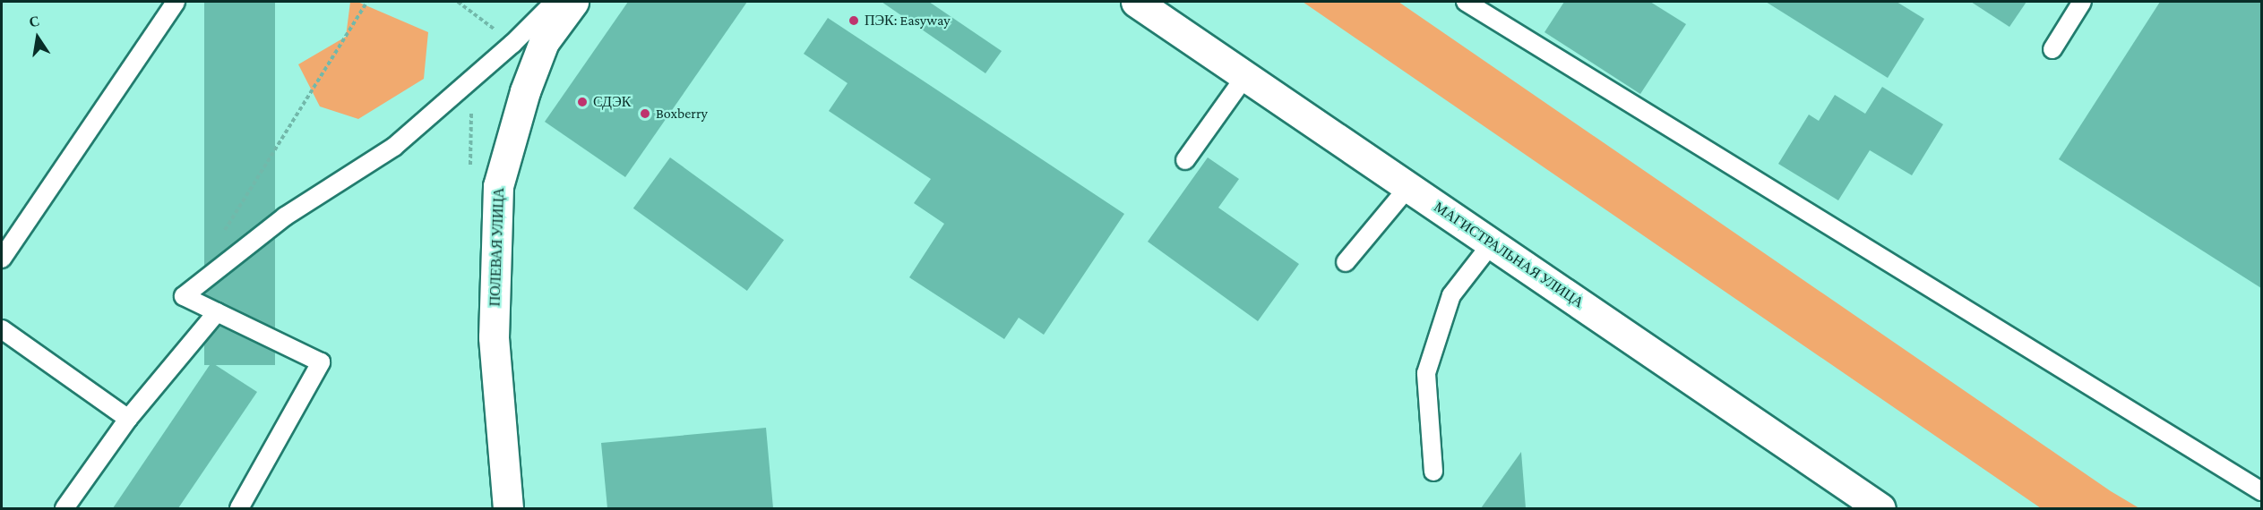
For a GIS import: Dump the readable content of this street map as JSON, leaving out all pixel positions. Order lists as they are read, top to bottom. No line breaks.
{"streets":{"main road":["ПОЛЕВАЯ УЛИЦА","МАГИСТРАЛЬНАЯ УЛИЦА"]},"places":["ПЭК: Easyway","СДЭК","Boxberry"],"north":"top"}
